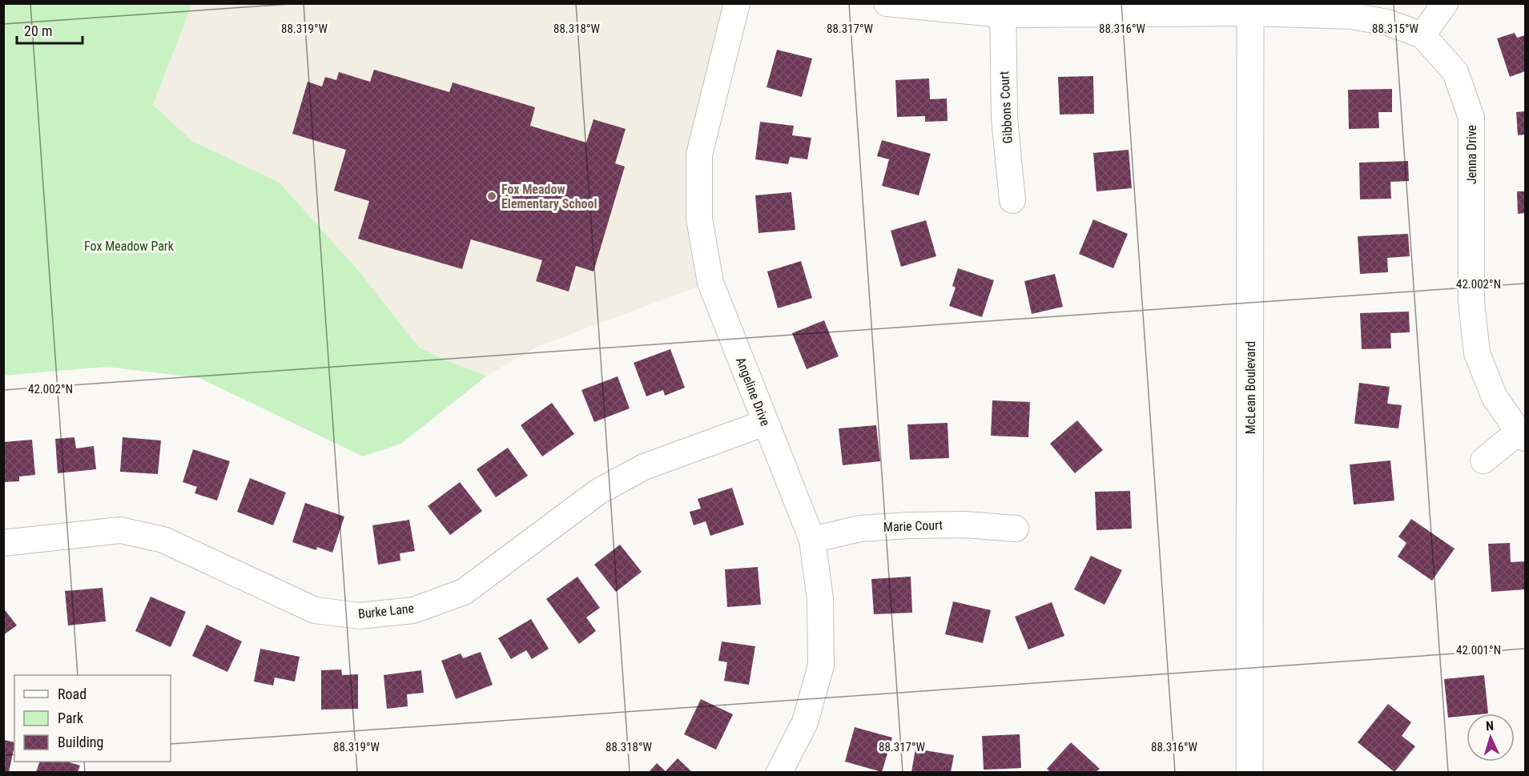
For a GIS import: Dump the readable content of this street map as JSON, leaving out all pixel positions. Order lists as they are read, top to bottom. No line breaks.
{"streets":{"main road":["McLean Boulevard"],"street":["Gibbons Court","Jenna Drive","Angeline Drive","Marie Court","Burke Lane"]},"crossings":[["Gibbons Court","Jenna Drive"],["Jenna Drive","McLean Boulevard"],["Angeline Drive","Marie Court"],["Angeline Drive","Burke Lane"]],"parks":["Fox Meadow Park"],"places":["Fox Meadow Elementary School"],"legend":["Road","Park","Building"],"scale_bar":"20 m","north":"top","coordinates":["88.319°W","88.318°W","88.317°W","88.316°W","88.315°W","42.002°N","42.001°N"]}
